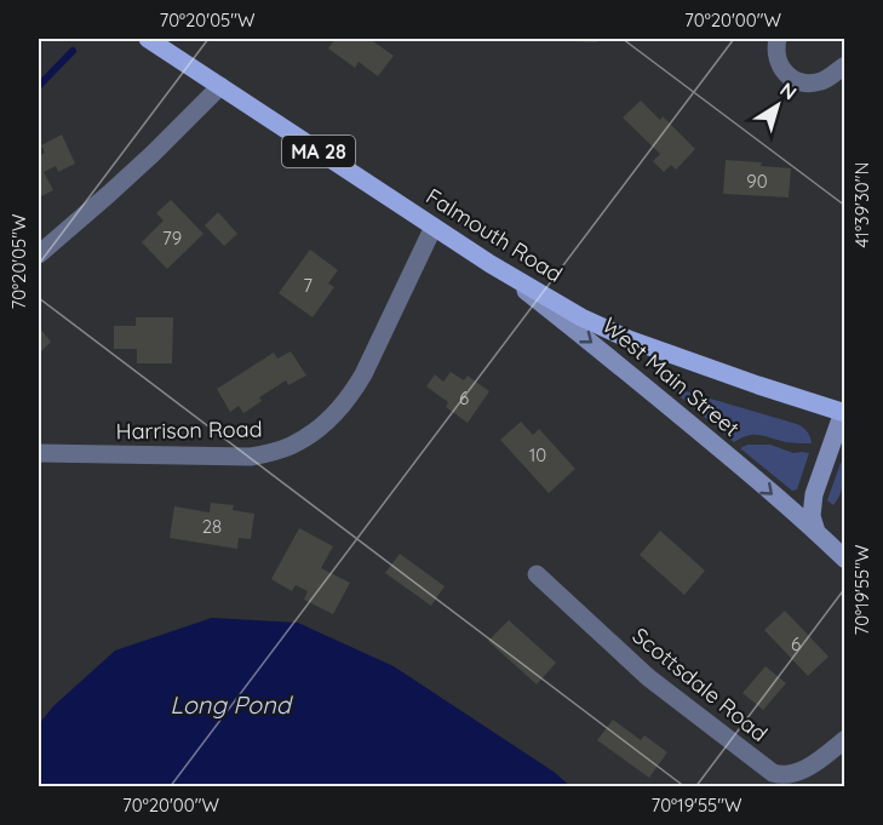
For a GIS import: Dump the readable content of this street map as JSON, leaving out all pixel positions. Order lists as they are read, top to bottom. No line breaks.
{"streets":{"main road":["MA 28","Falmouth Road","West Main Street"],"street":["Harrison Road","Scottsdale Road"]},"crossings":[["Falmouth Road","West Main Street"],["Falmouth Road","Harrison Road"]],"one_way":["West Main Street"],"water":["Long Pond"],"house_numbers":["90","79","7","6","10","28","6"],"north":"top right","coordinates":["70°20'05\"W","70°20'00\"W","41°39'30\"N","70°19'55\"W"]}
